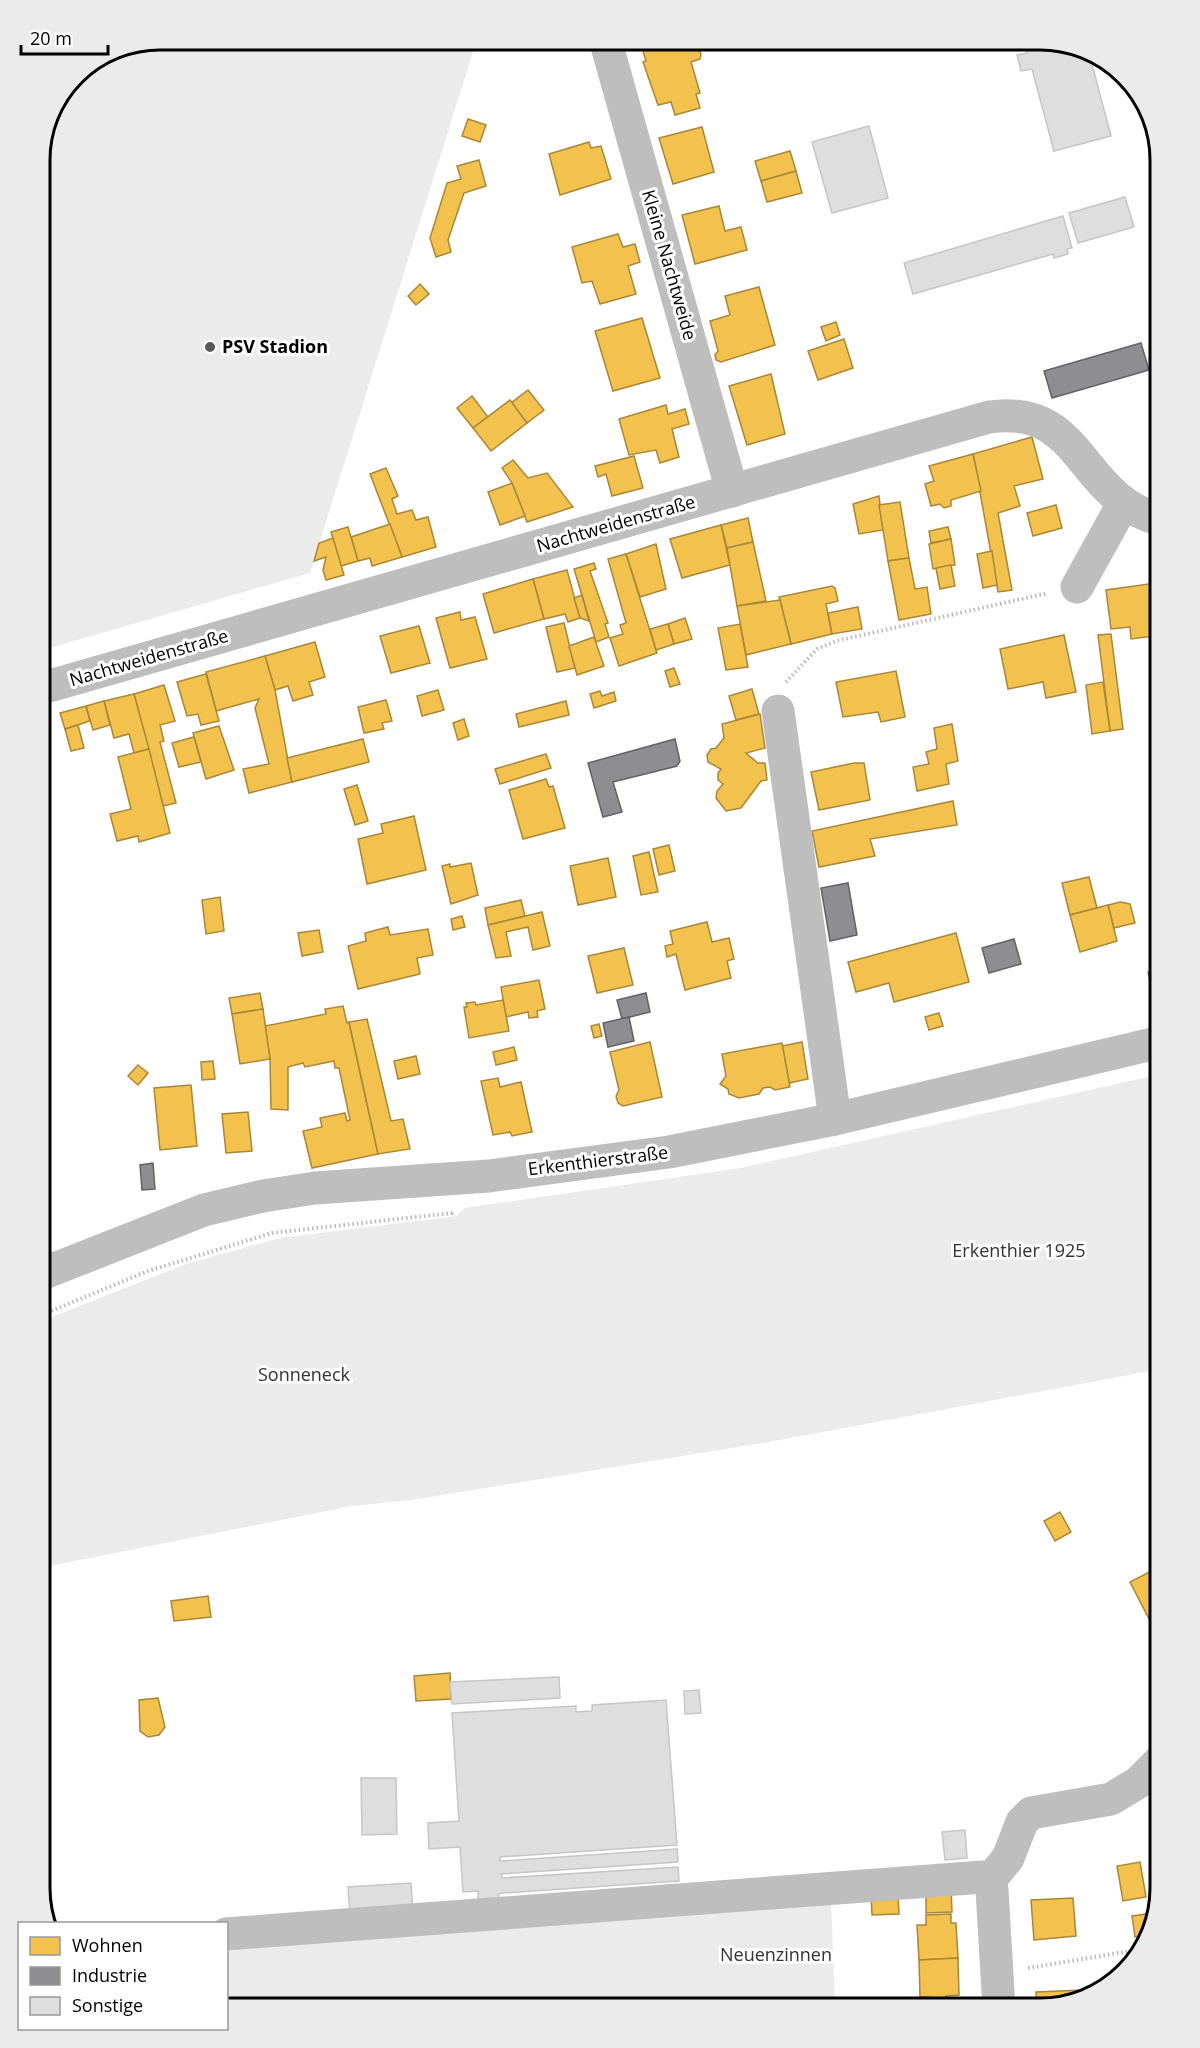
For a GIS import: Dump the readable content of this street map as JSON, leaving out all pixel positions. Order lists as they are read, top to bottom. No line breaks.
{"streets":{"street":["Kleine Nachtweide","Nachtweidenstraße","Erkenthierstraße"]},"crossings":[["Kleine Nachtweide","Nachtweidenstraße"]],"parks":["Erkenthier 1925","Sonneneck","Neuenzinnen"],"places":["PSV Stadion"],"legend":["Wohnen","Industrie","Sonstige"],"scale_bar":"20 m"}
